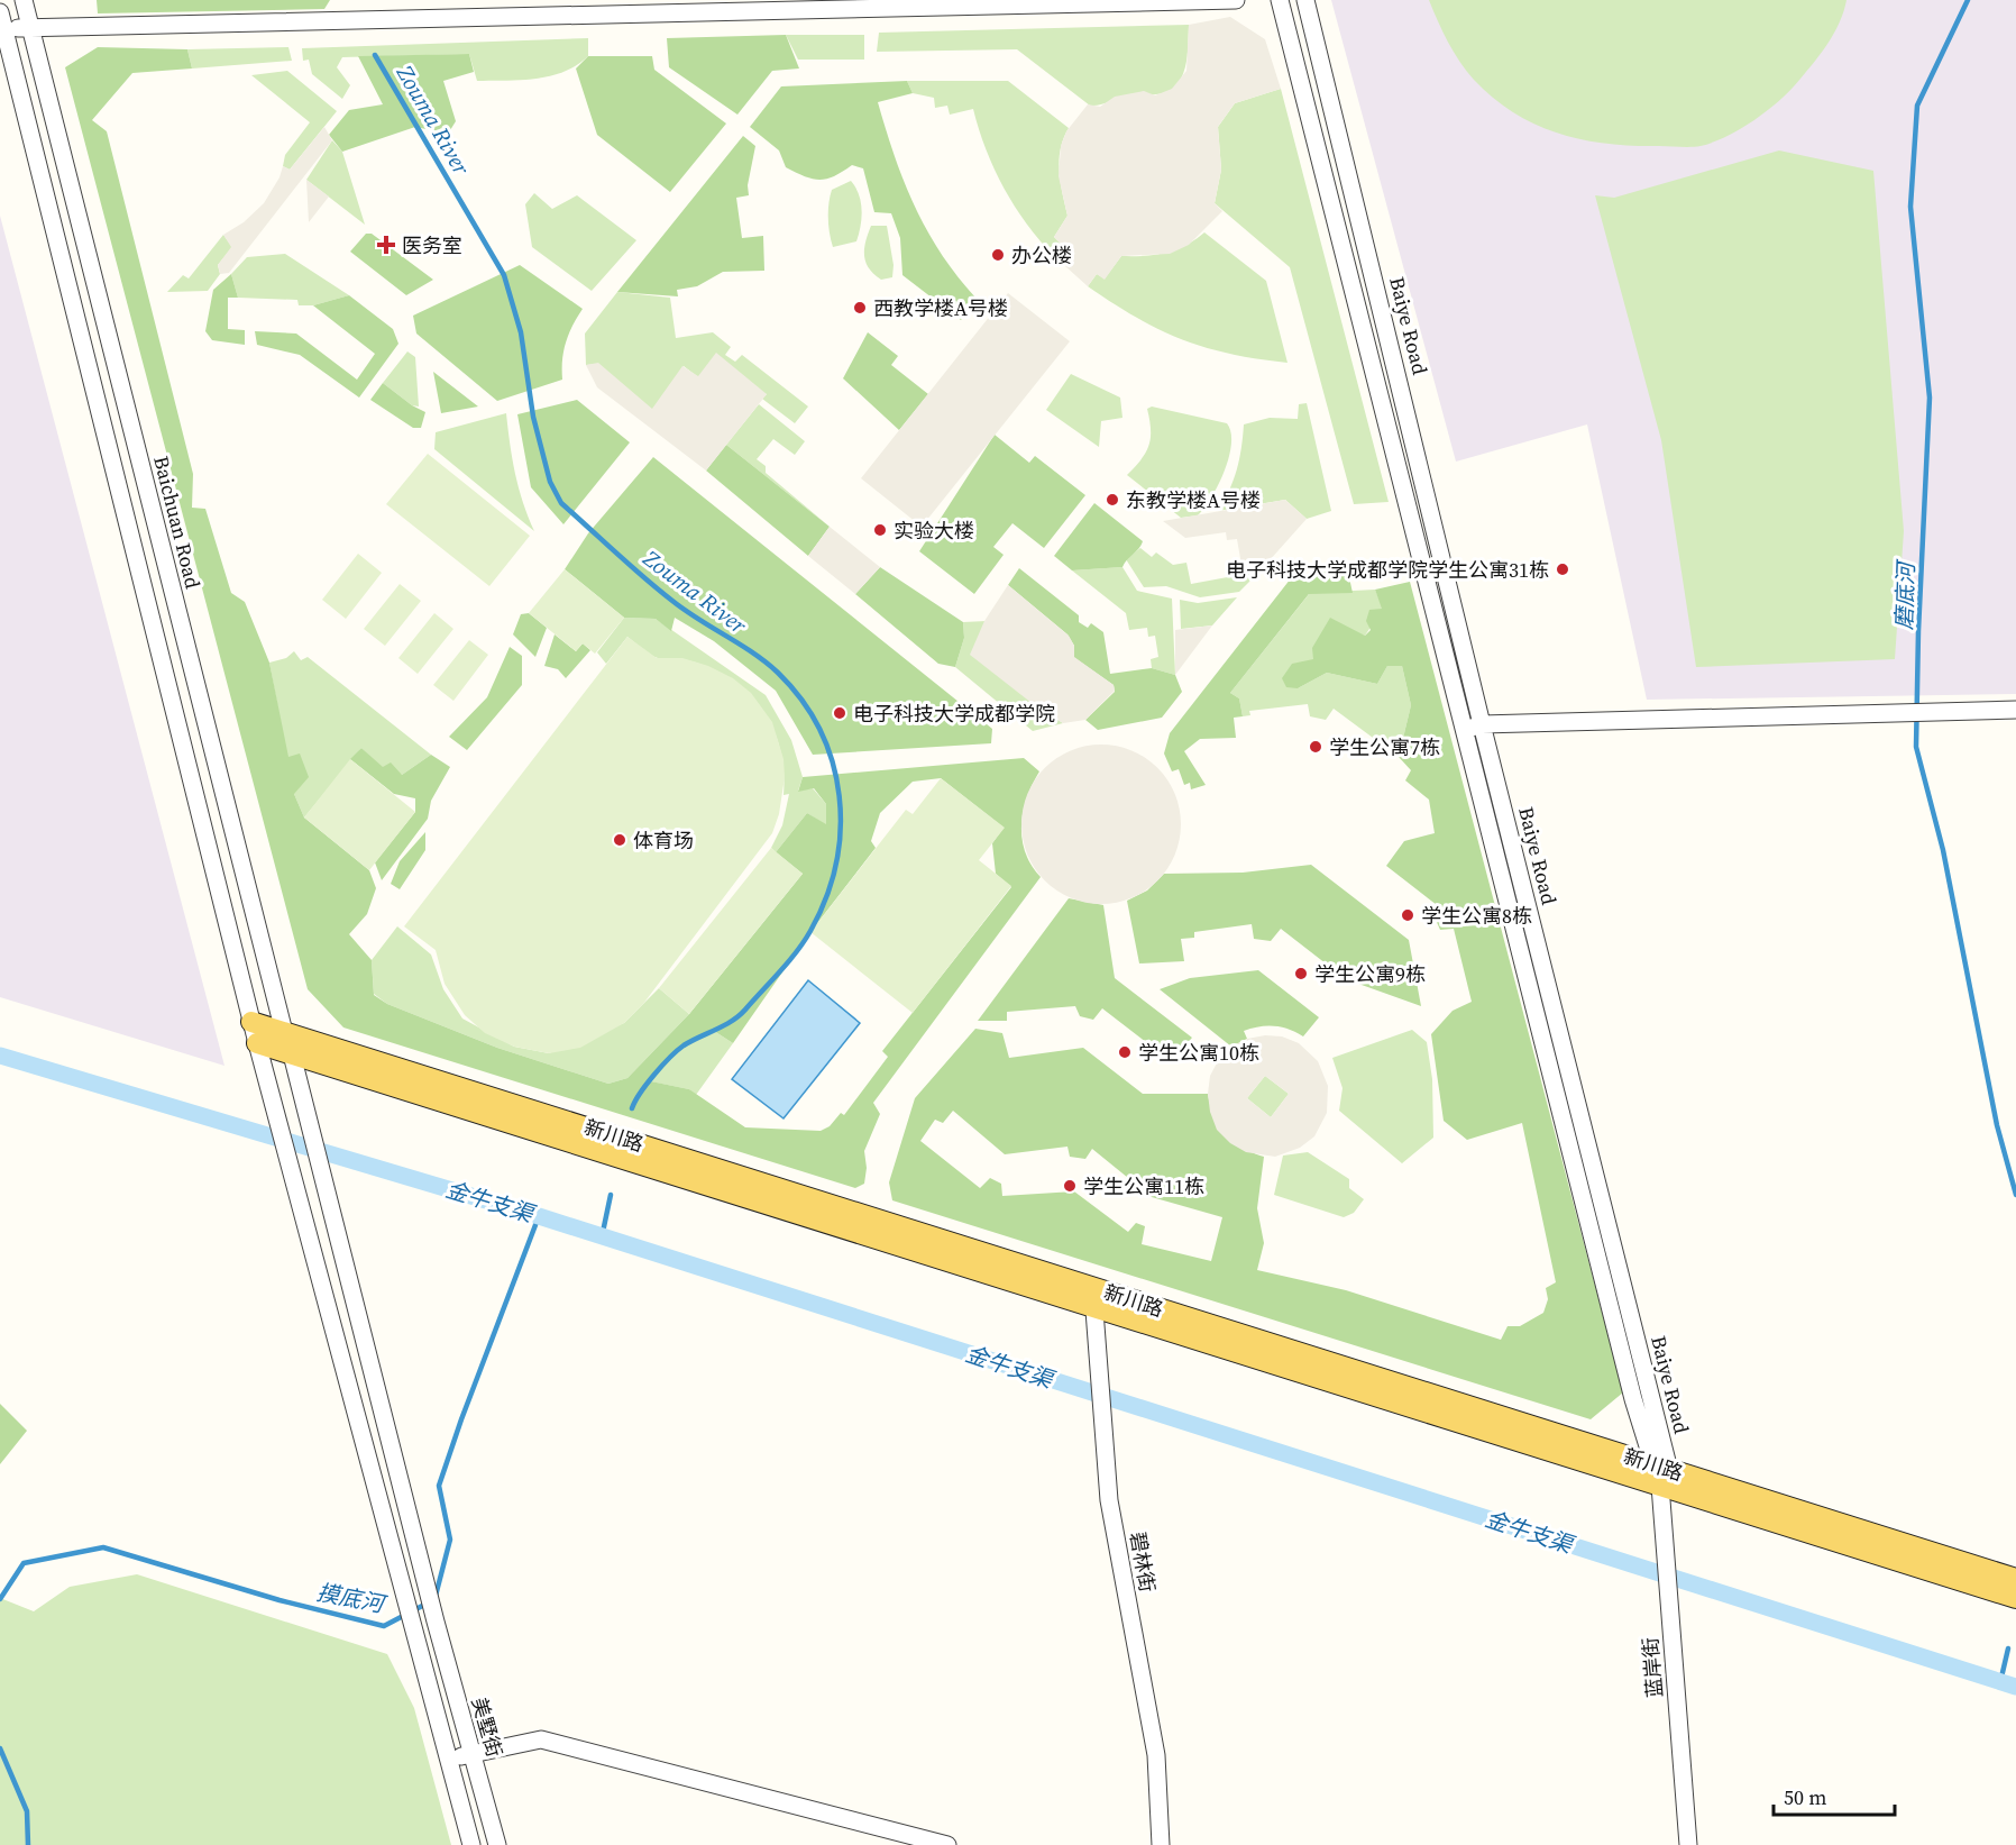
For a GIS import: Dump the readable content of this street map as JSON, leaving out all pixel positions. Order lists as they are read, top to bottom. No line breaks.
{"streets":{"main road":["新川路"],"street":["Baiye Road","Baichuan Road","碧林街","蓝岸街","美墅街"]},"crossings":[["Baiye Road","新川路"],["Baiye Road","蓝岸街"],["Baichuan Road","新川路"],["Baichuan Road","美墅街"],["新川路","碧林街"],["新川路","蓝岸街"]],"water":["Zouma River","磨底河","金牛支渠","摸底河"],"places":{"health":["医务室"],"other":["办公楼","西教学楼A号楼","东教学楼A号楼","实验大楼","电子科技大学成都学院学生公寓31栋","电子科技大学成都学院","学生公寓7栋","体育场","学生公寓8栋","学生公寓9栋","学生公寓10栋","学生公寓11栋"]},"scale_bar":"50 m"}
